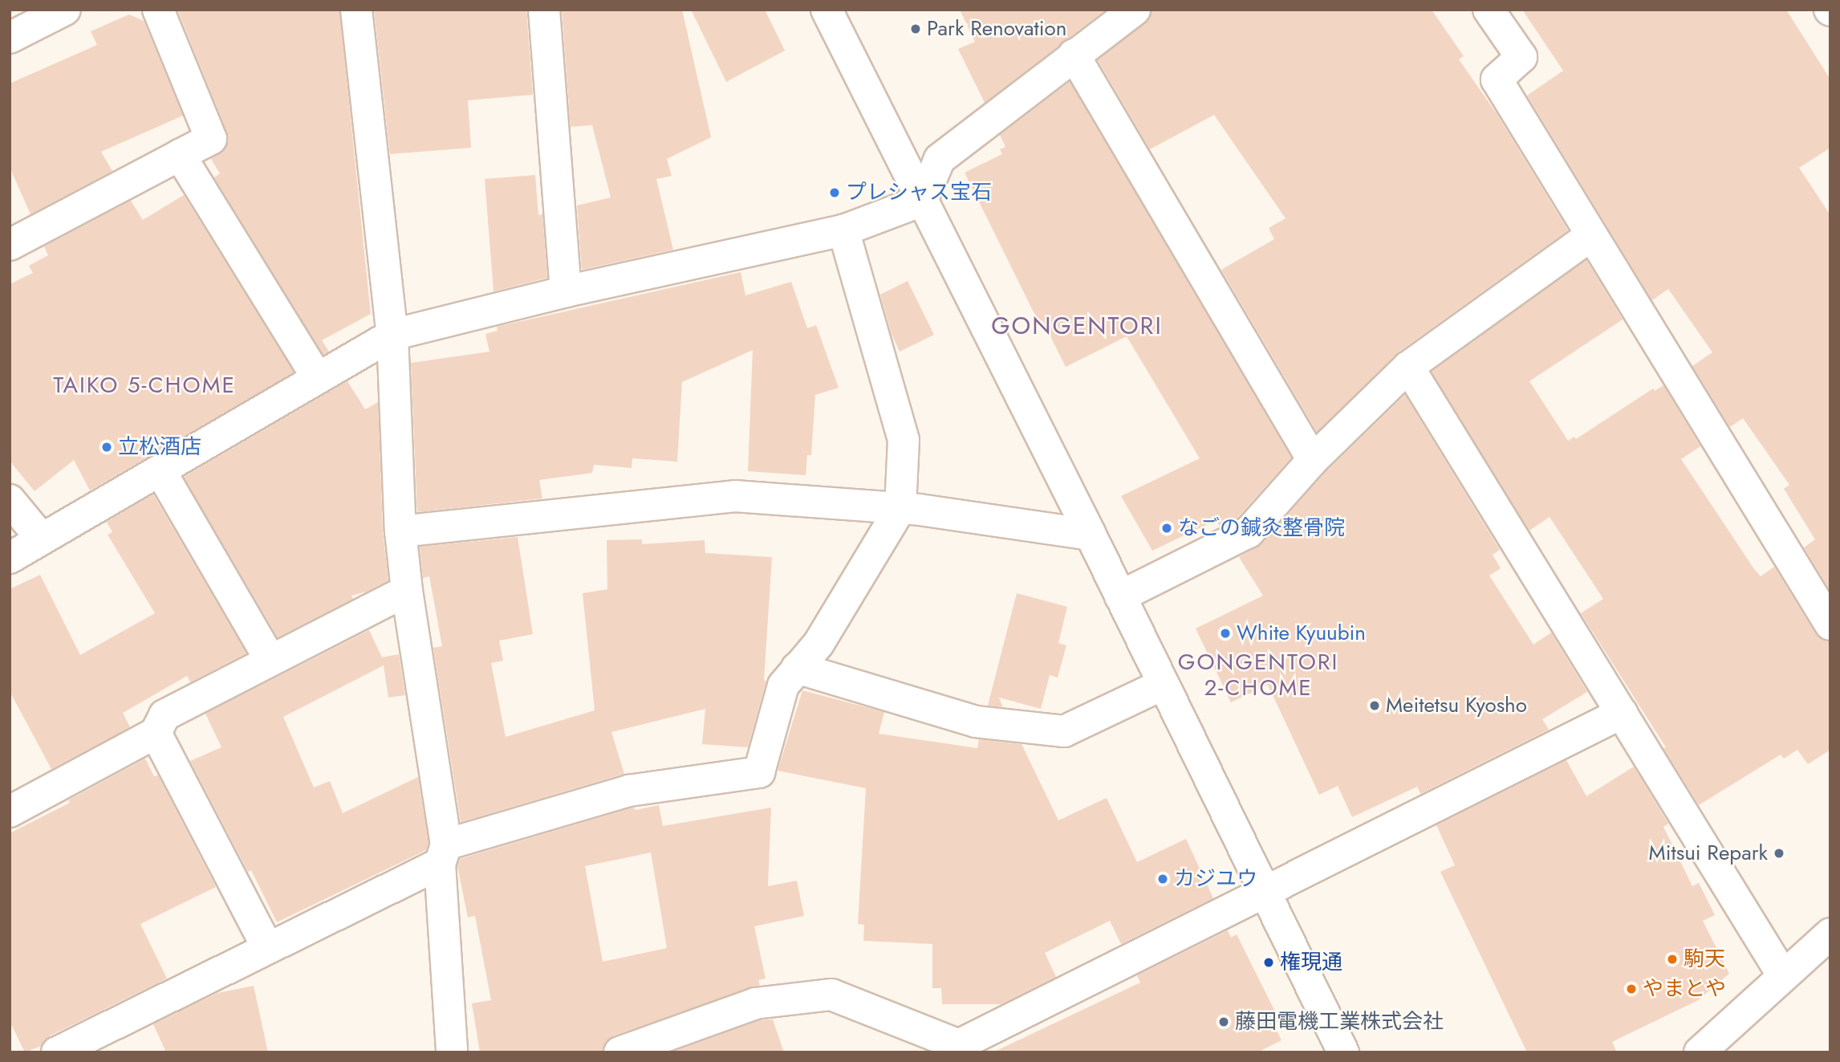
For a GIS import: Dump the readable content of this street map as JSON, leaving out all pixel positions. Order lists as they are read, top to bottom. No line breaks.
{"districts":["GONGENTORI","TAIKO 5-CHOME","GONGENTORI 2-CHOME"],"places":["Park Renovation","プレシャス宝石","立松酒店","なごの鍼灸整骨院","White Kyuubin","Meitetsu Kyosho","Mitsui Repark","カジユウ","駒天","権現通","やまとや","藤田電機工業株式会社"]}
